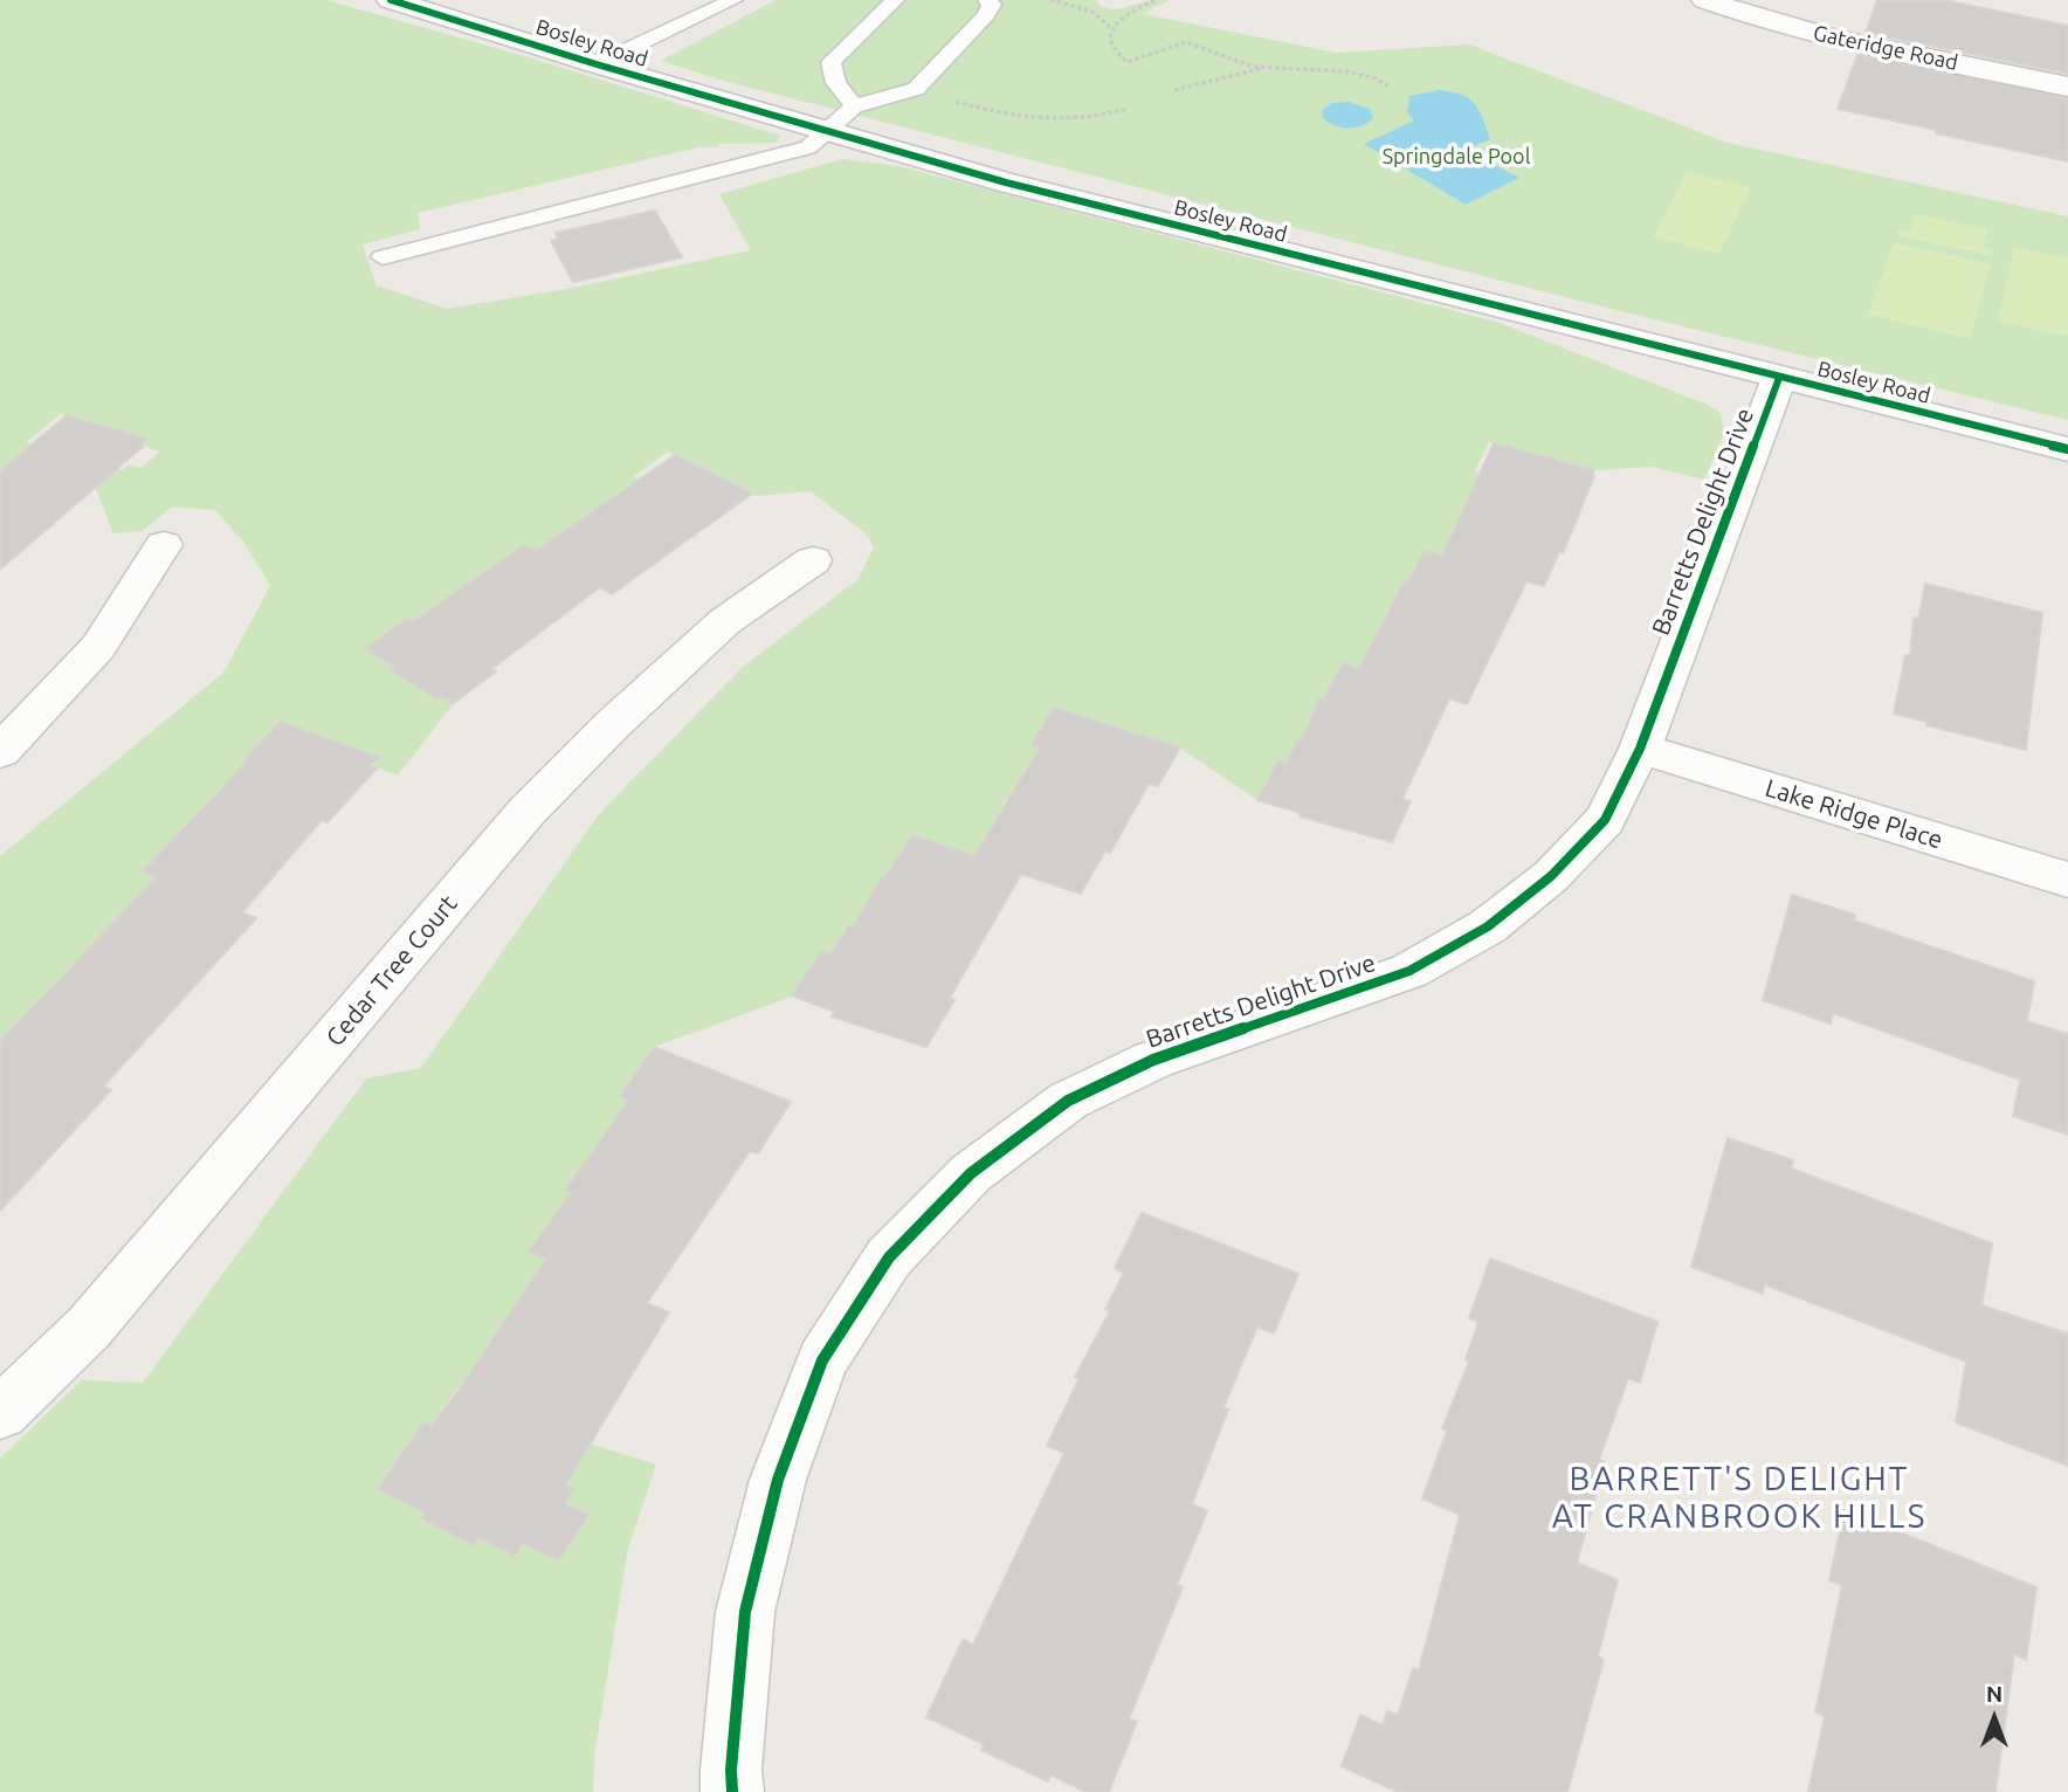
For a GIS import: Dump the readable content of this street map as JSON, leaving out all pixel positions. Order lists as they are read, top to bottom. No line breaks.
{"streets":{"street":["Bosley Road","Gateridge Road","Barretts Delight Drive","Lake Ridge Place","Cedar Tree Court"]},"crossings":[["Bosley Road","Barretts Delight Drive"],["Barretts Delight Drive","Lake Ridge Place"]],"districts":["BARRETT'S DELIGHT AT CRANBROOK HILLS"],"parks":["Springdale Pool"],"north":"top"}
